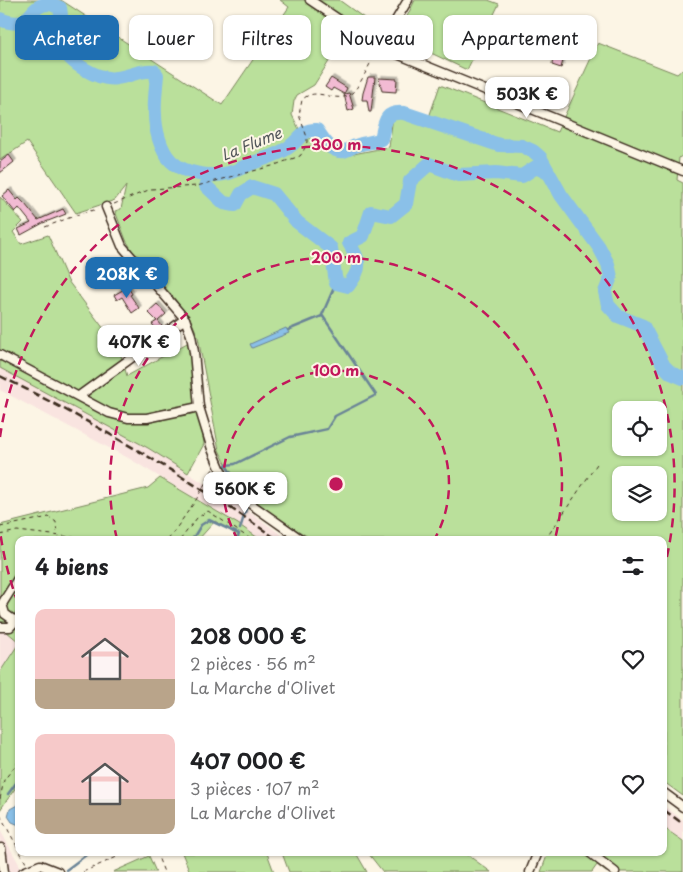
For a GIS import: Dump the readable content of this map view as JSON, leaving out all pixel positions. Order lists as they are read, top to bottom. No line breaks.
{"water":["La Flume"],"page":{"chip":["Acheter","Louer","Filtres","Nouveau","Appartement"],"price":["503K €","208K €","407K €","560K €"],"heading":"4 biens","list":[{"name":"208 000 €","note":"2 pièces · 56 m² · La Marche d'Olivet"},{"name":"407 000 €","note":"3 pièces · 107 m² · La Marche d'Olivet"}]},"rings":["300 m","200 m","100 m"]}
